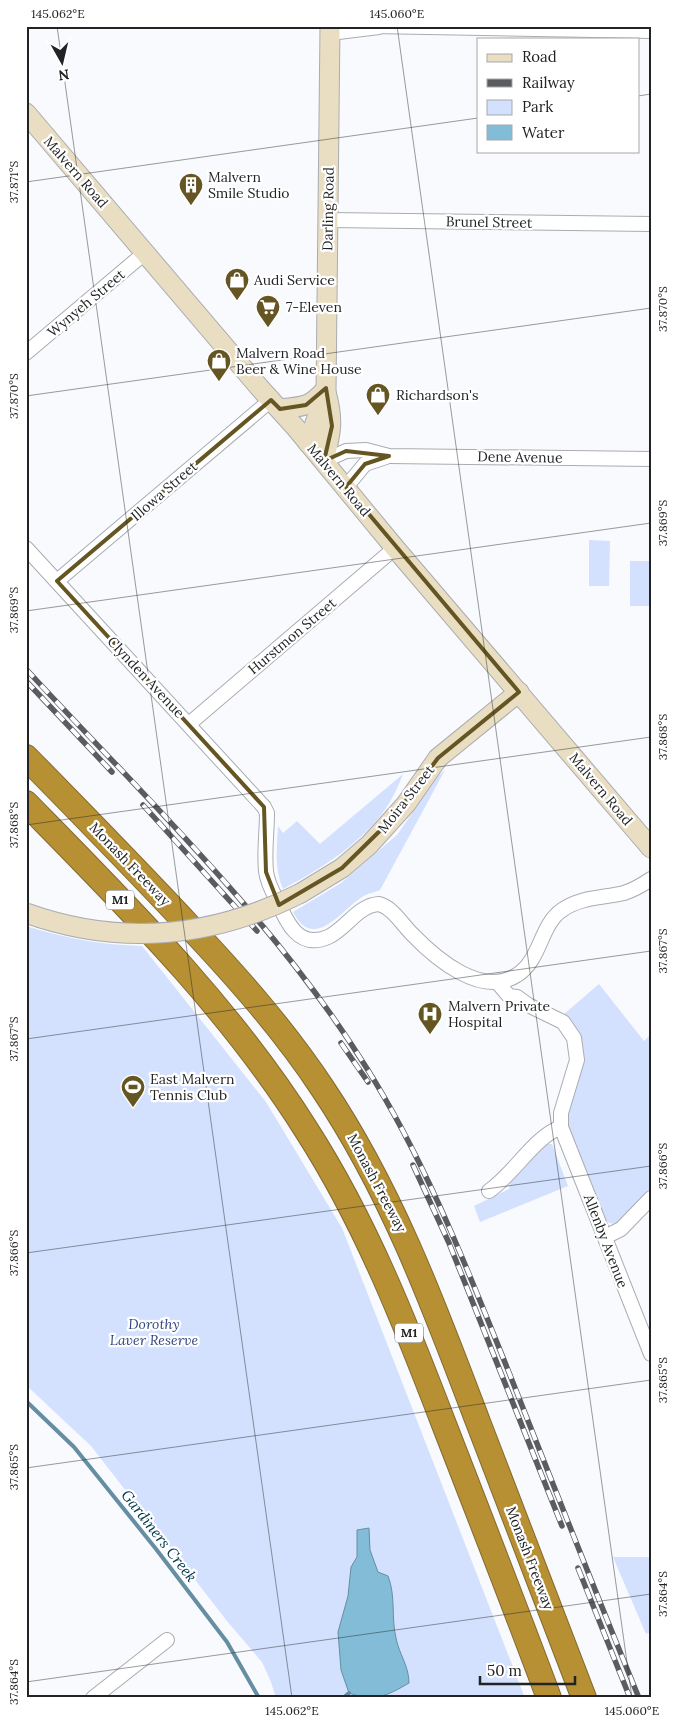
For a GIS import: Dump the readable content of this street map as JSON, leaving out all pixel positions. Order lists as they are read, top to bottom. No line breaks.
{"streets":{"highway":["Monash Freeway","M1"],"main road":["Malvern Road","Darling Road","Moira Street"],"street":["Brunel Street","Wynyeh Street","Dene Avenue","Illowa Street","Hurstmon Street","Clynden Avenue","Allenby Avenue"]},"crossings":[["Malvern Road","Darling Road"],["Malvern Road","Wynyeh Street"],["Malvern Road","Dene Avenue"],["Malvern Road","Illowa Street"],["Malvern Road","Hurstmon Street"],["Malvern Road","Moira Street"],["Darling Road","Brunel Street"],["Darling Road","Dene Avenue"],["Illowa Street","Clynden Avenue"],["Hurstmon Street","Clynden Avenue"],["Clynden Avenue","Allenby Avenue"]],"water":["Gardiners Creek"],"parks":["Dorothy Laver Reserve"],"places":{"building":["Malvern Smile Studio"],"shop":["Audi Service","Malvern Road Beer & Wine House","Richardson's"],"supermarket":["7-Eleven"],"hospital":["Malvern Private Hospital"],"sports":["East Malvern Tennis Club"]},"legend":["Road","Railway","Park","Water"],"scale_bar":"50 m","north":"bottom","coordinates":["145.062°E","145.060°E","37.871°S","37.870°S","37.869°S","37.868°S","37.867°S","37.866°S","37.865°S","37.864°S"]}
